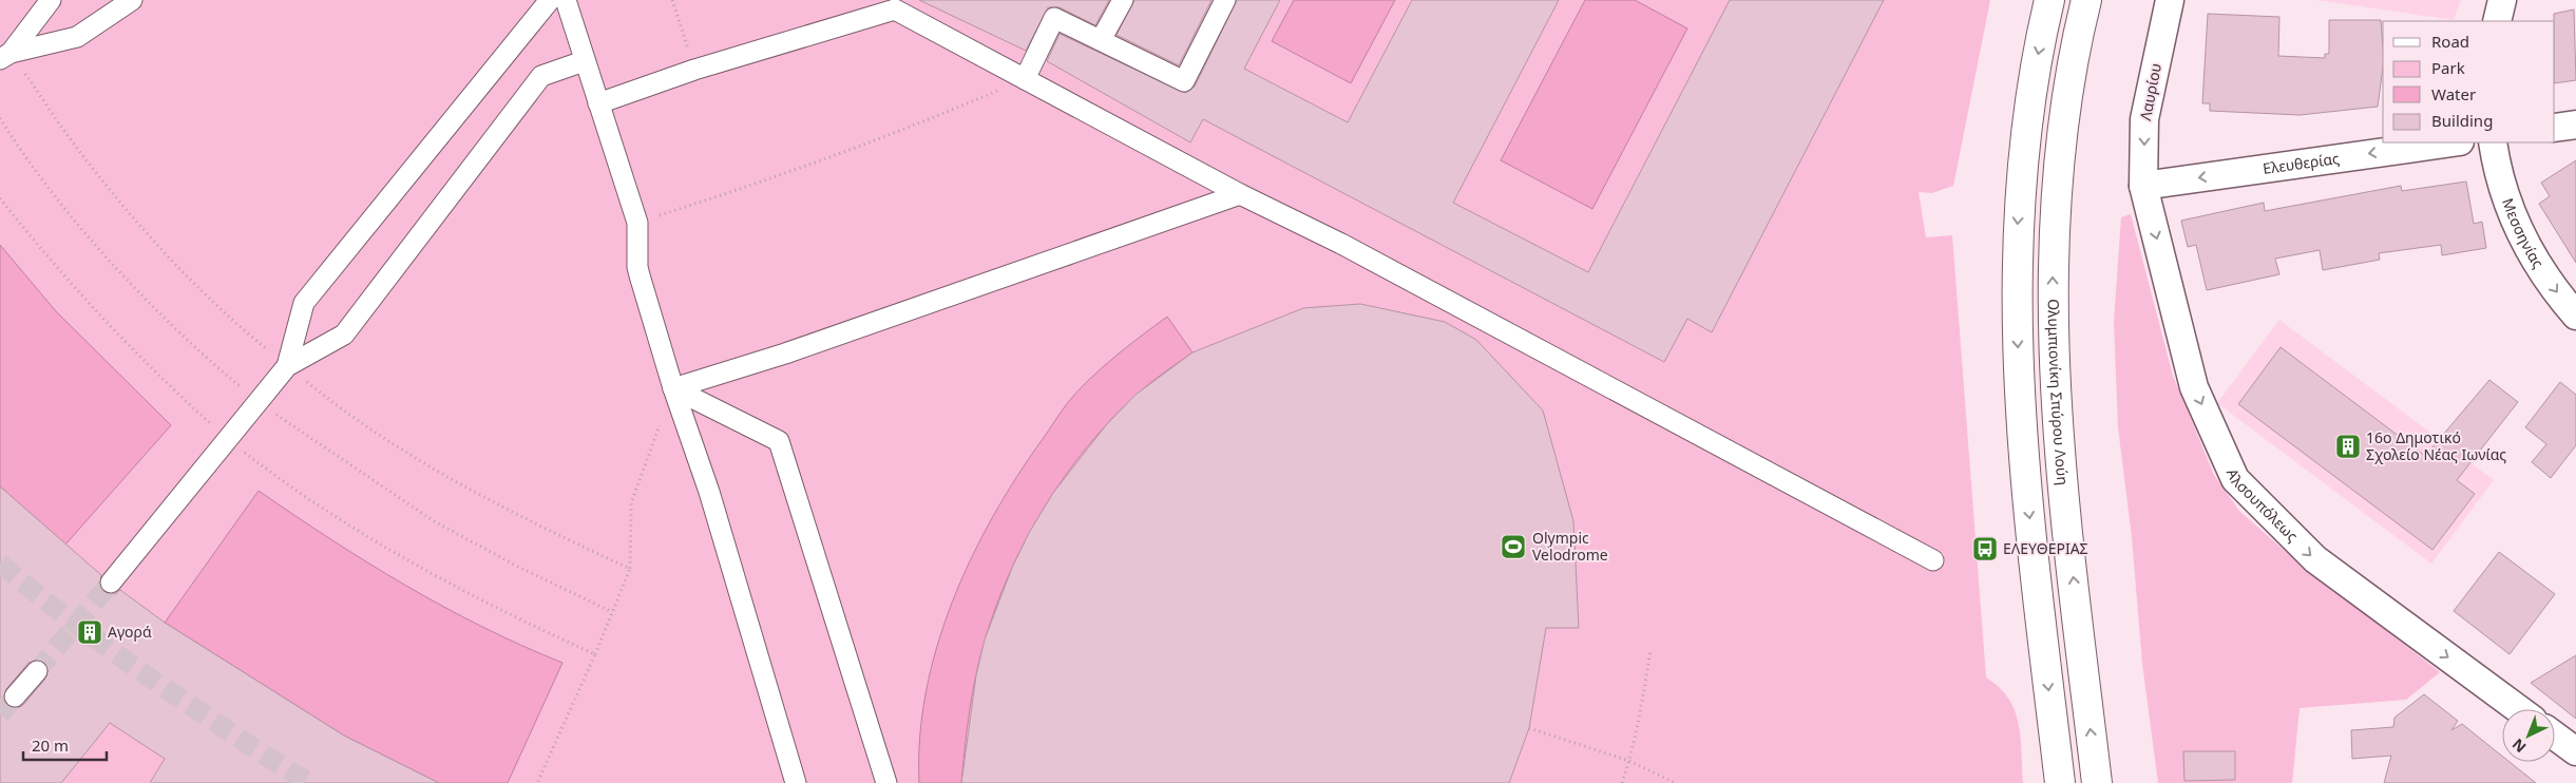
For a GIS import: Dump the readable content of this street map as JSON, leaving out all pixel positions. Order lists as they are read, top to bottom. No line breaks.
{"streets":{"main road":["Ολυμπιονίκη Σπύρου Λούη"],"street":["Λαυρίου","Ελευθερίας","Μεσσηνίας","Αλσουπόλεως"]},"crossings":[["Λαυρίου","Ελευθερίας"],["Λαυρίου","Αλσουπόλεως"],["Ελευθερίας","Αλσουπόλεως"]],"one_way":["Λαυρίου","Ελευθερίας","Μεσσηνίας","Αλσουπόλεως"],"places":{"building":["16ο Δημοτικό Σχολείο Νέας Ιωνίας","Αγορά"],"sports":["Olympic Velodrome"],"bus stop":["ΕΛΕΥΘΕΡΙΑΣ"]},"legend":["Road","Park","Water","Building"],"scale_bar":"20 m","north":"bottom left"}
